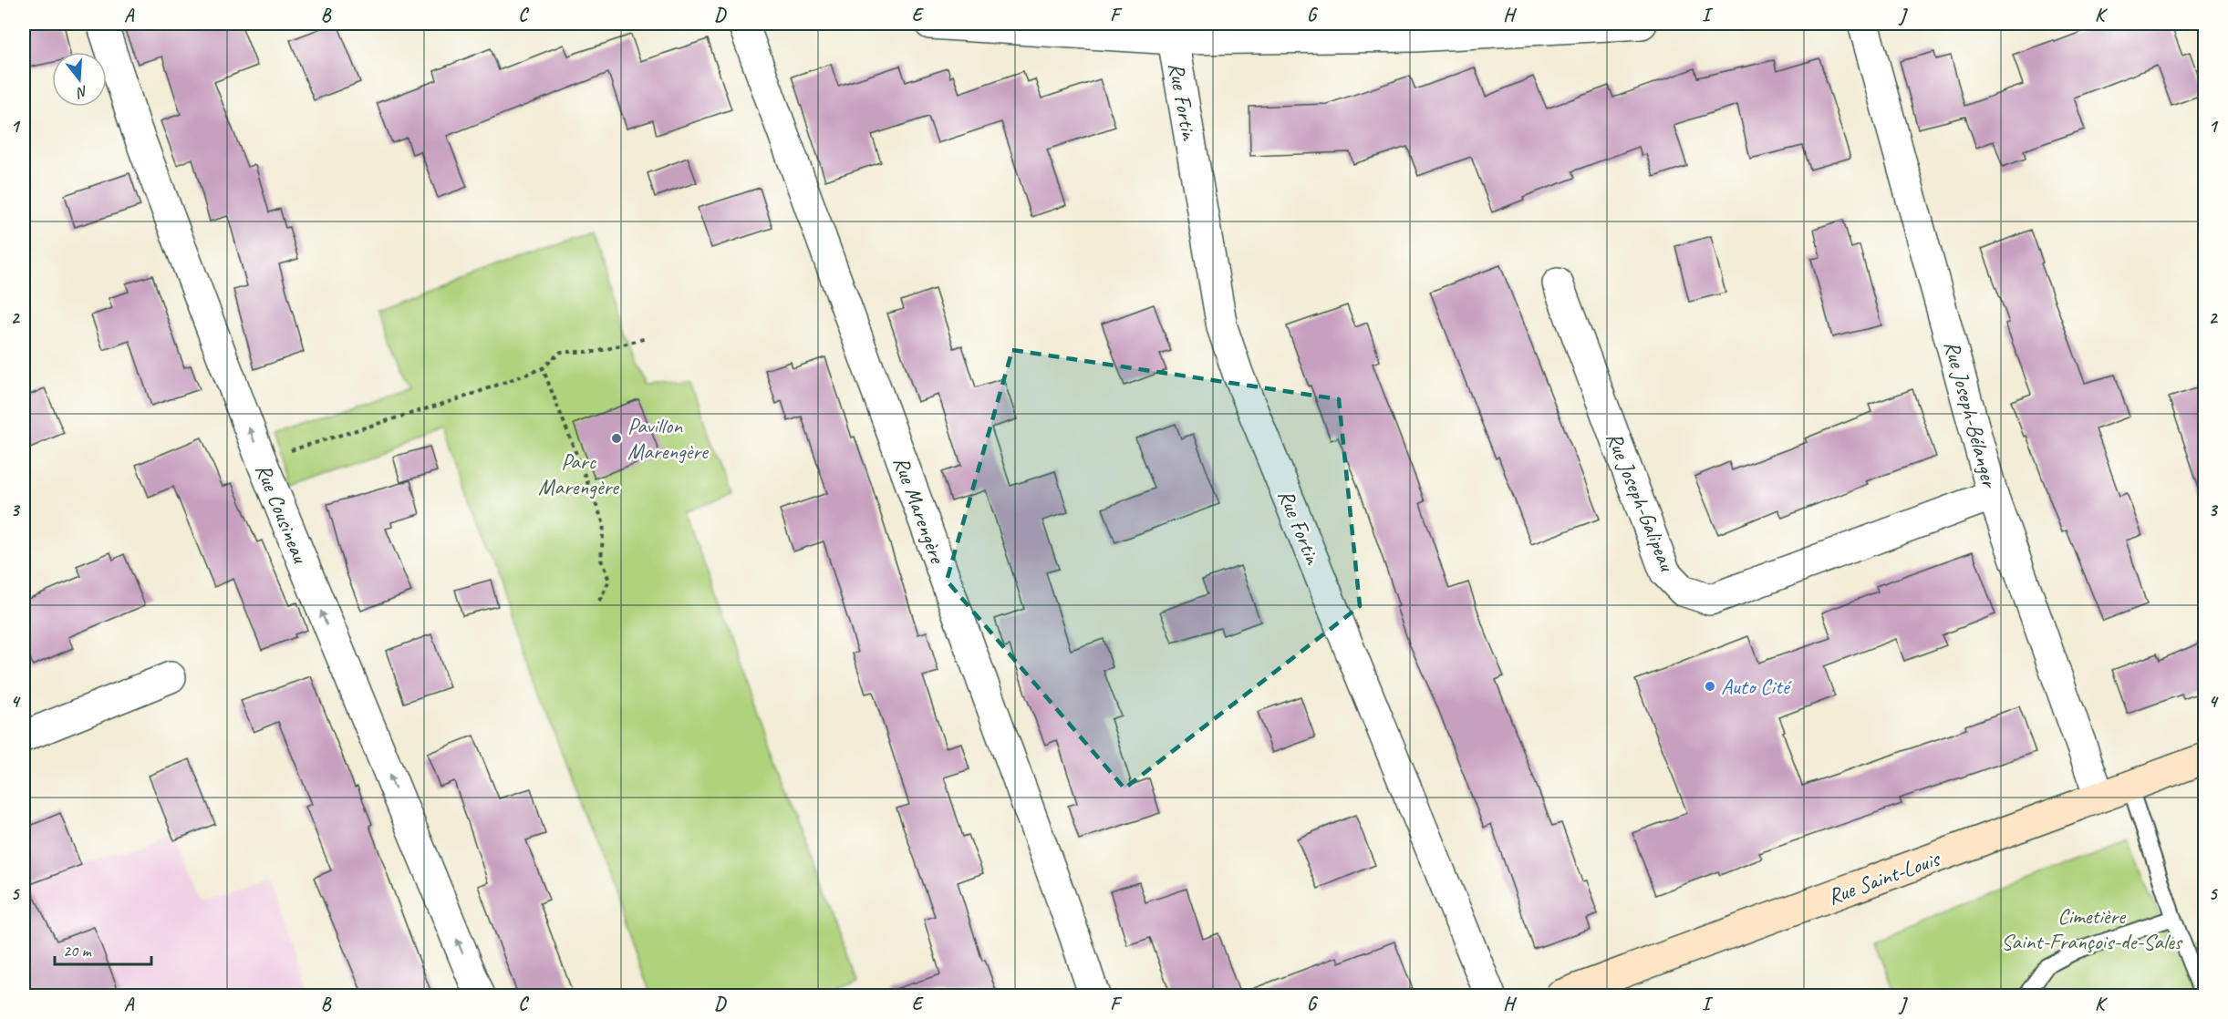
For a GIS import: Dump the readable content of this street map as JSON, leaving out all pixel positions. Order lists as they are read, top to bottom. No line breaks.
{"streets":{"main road":["Rue Saint-Louis"],"street":["Rue Fortin","Rue Joseph-Bélanger","Rue Joseph-Galipeau","Rue Marengère","Rue Cousineau"]},"crossings":[["Rue Joseph-Bélanger","Rue Joseph-Galipeau"],["Rue Joseph-Bélanger","Rue Saint-Louis"]],"one_way":["Rue Cousineau"],"parks":["Parc Marengère","Cimetière Saint-François-de-Sales"],"places":["Pavillon Marengère","Auto Cité"],"scale_bar":"20 m","north":"bottom","grid":{"columns":["A","B","C","D","E","F","G","H","I","J","K"],"rows":["1","2","3","4","5"]}}
